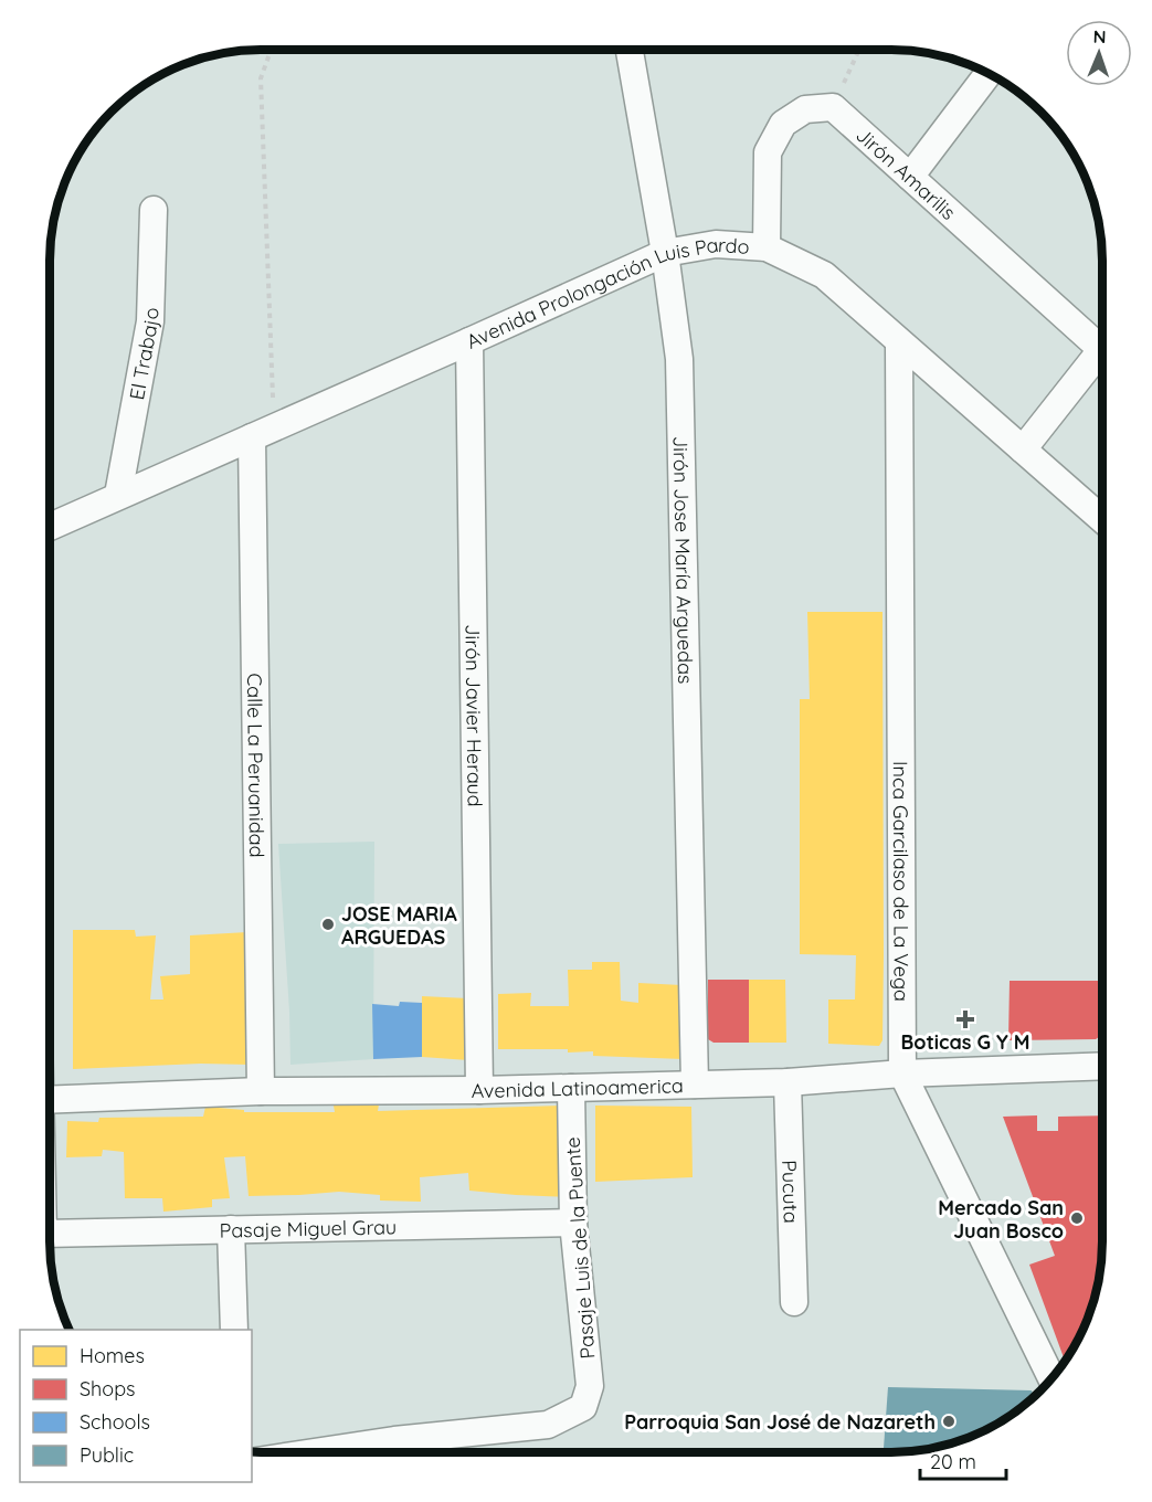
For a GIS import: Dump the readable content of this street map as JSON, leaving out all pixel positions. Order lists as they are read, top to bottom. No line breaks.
{"streets":{"street":["Jirón Amarilis","Avenida Prolongación Luis Pardo","El Trabajo","Jirón Jose María Arguedas","Jirón Javier Heraud","Calle La Peruanidad","Inca Garcilaso de La Vega","Avenida Latinoamerica","Pucuta","Pasaje Miguel Grau","Pasaje Luis de la Puente"]},"crossings":[["Avenida Prolongación Luis Pardo","El Trabajo"],["Avenida Prolongación Luis Pardo","Jirón Jose María Arguedas"],["Avenida Prolongación Luis Pardo","Jirón Javier Heraud"],["Avenida Prolongación Luis Pardo","Calle La Peruanidad"],["Avenida Prolongación Luis Pardo","Inca Garcilaso de La Vega"],["Jirón Jose María Arguedas","Avenida Latinoamerica"],["Jirón Javier Heraud","Avenida Latinoamerica"],["Calle La Peruanidad","Avenida Latinoamerica"],["Inca Garcilaso de La Vega","Avenida Latinoamerica"],["Avenida Latinoamerica","Pucuta"],["Avenida Latinoamerica","Pasaje Luis de la Puente"],["Pasaje Miguel Grau","Pasaje Luis de la Puente"]],"places":{"other":["JOSE MARIA ARGUEDAS","Mercado San Juan Bosco","Parroquia San José de Nazareth"],"health":["Boticas G Y M"]},"legend":["Homes","Shops","Schools","Public"],"scale_bar":"20 m","north":"top"}
